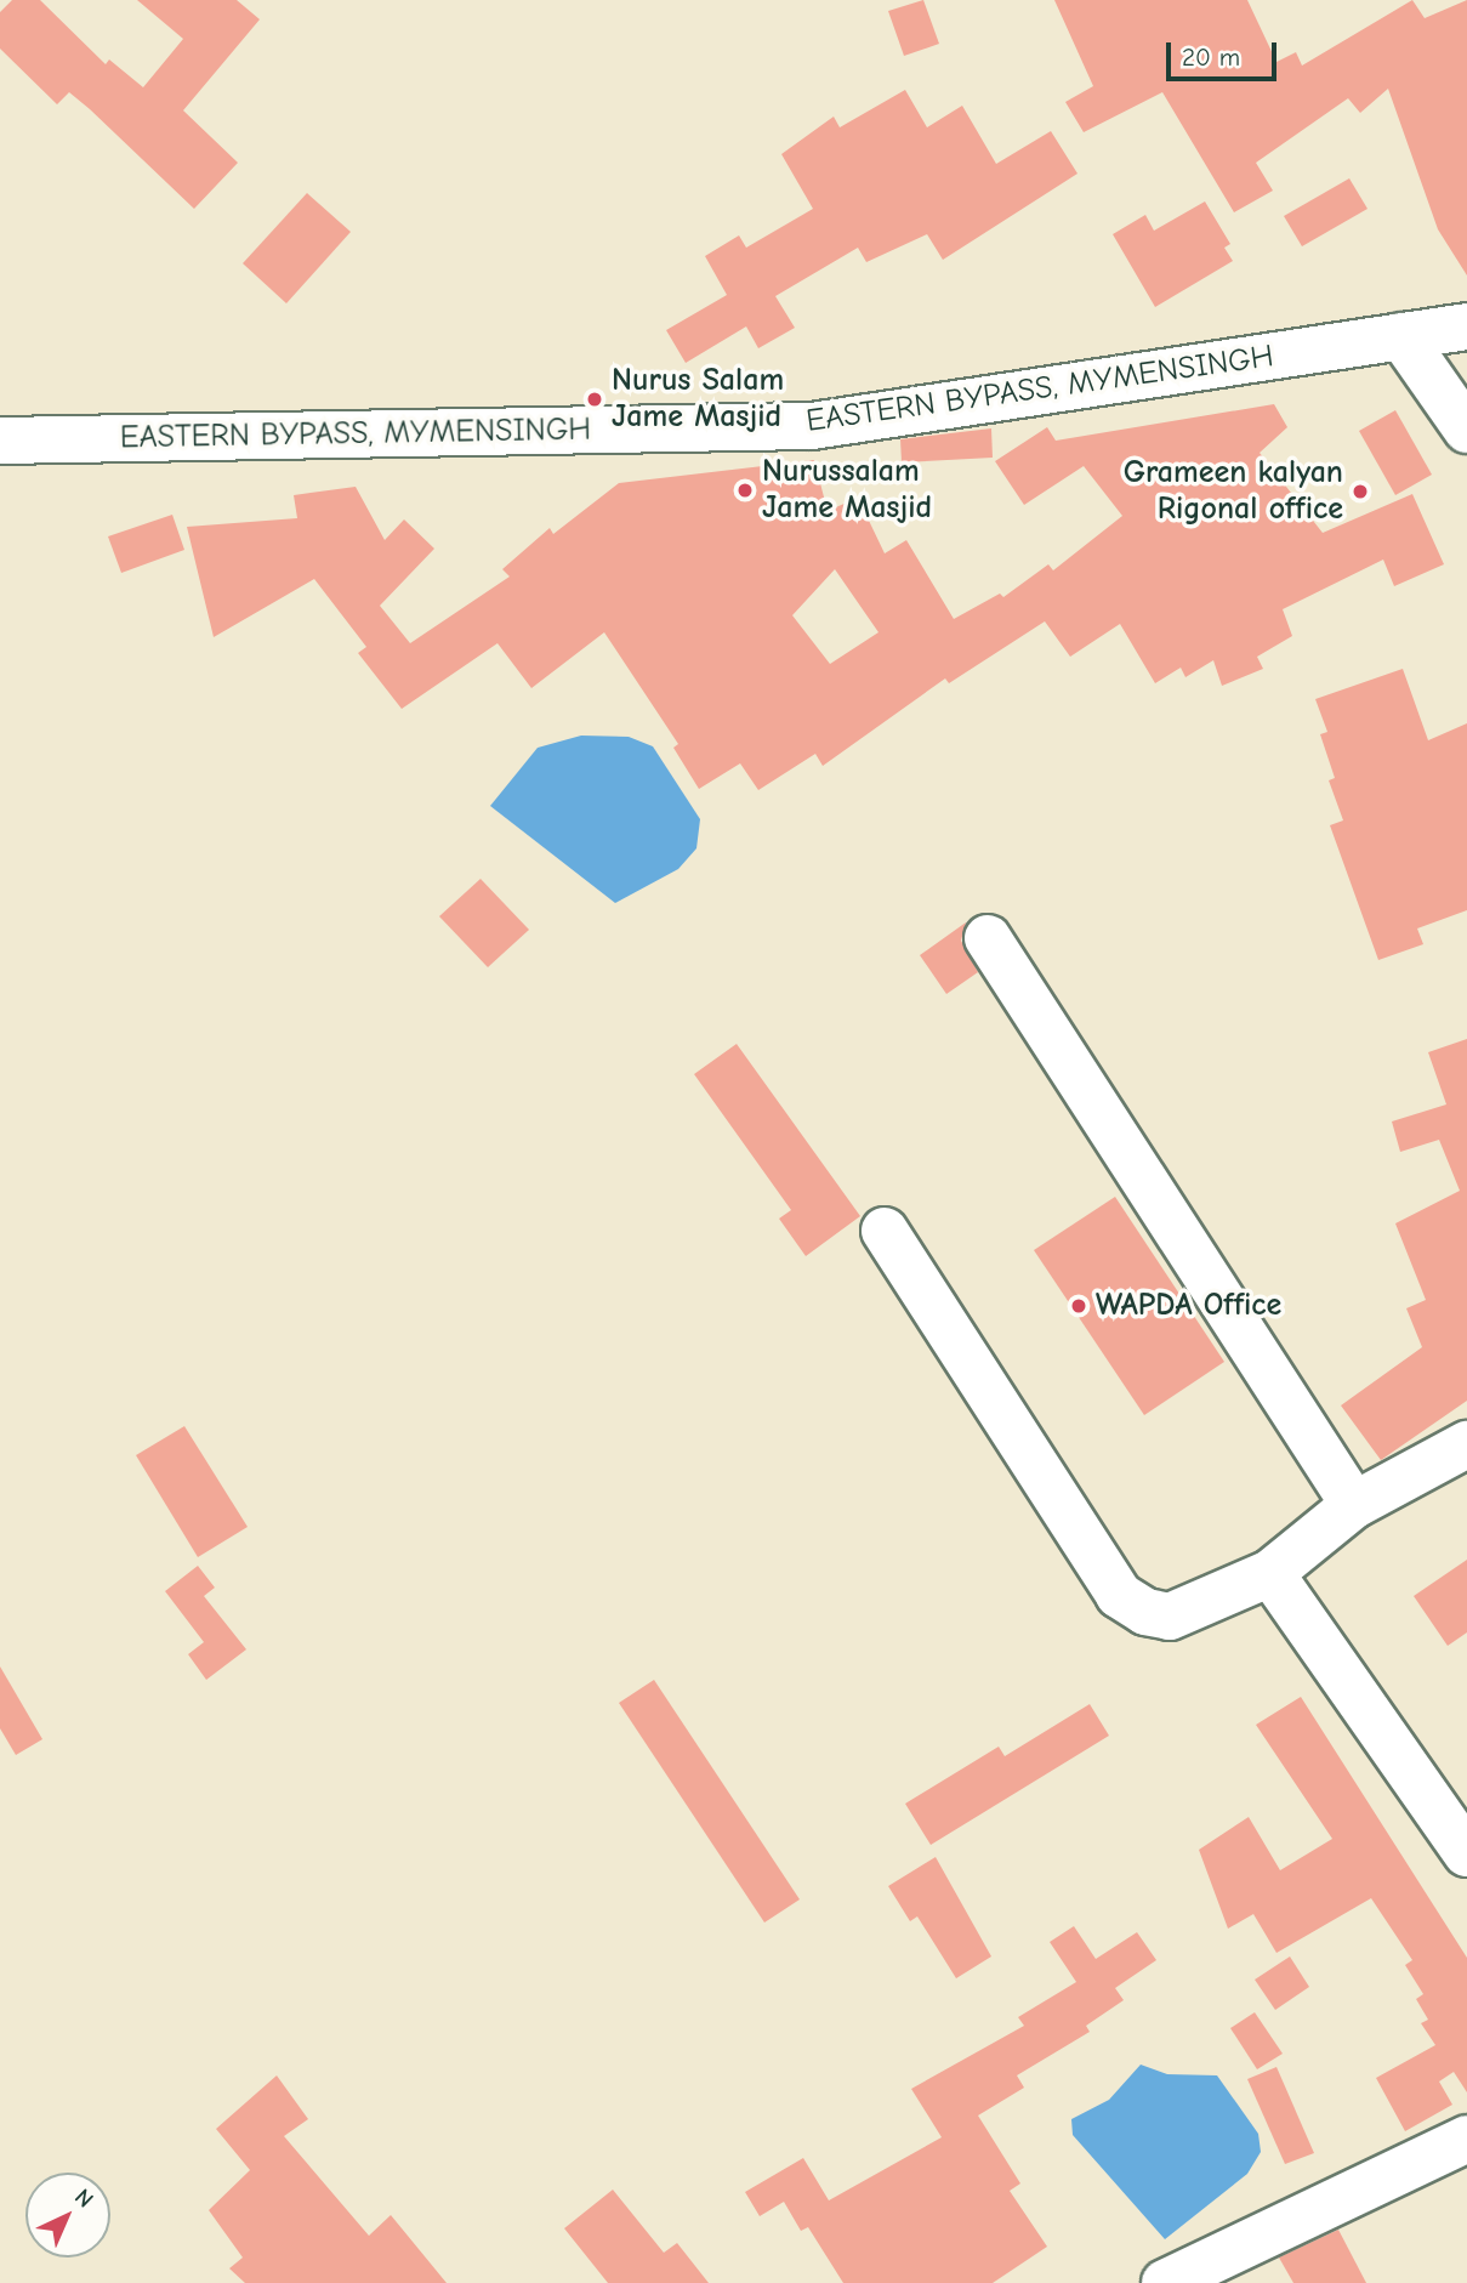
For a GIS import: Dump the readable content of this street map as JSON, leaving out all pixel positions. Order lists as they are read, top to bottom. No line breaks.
{"streets":{"main road":["EASTERN BYPASS, MYMENSINGH"]},"places":["Nurus Salam Jame Masjid","Nurussalam Jame Masjid","Grameen kalyan Rigonal office","WAPDA Office"],"scale_bar":"20 m","north":"top right"}
